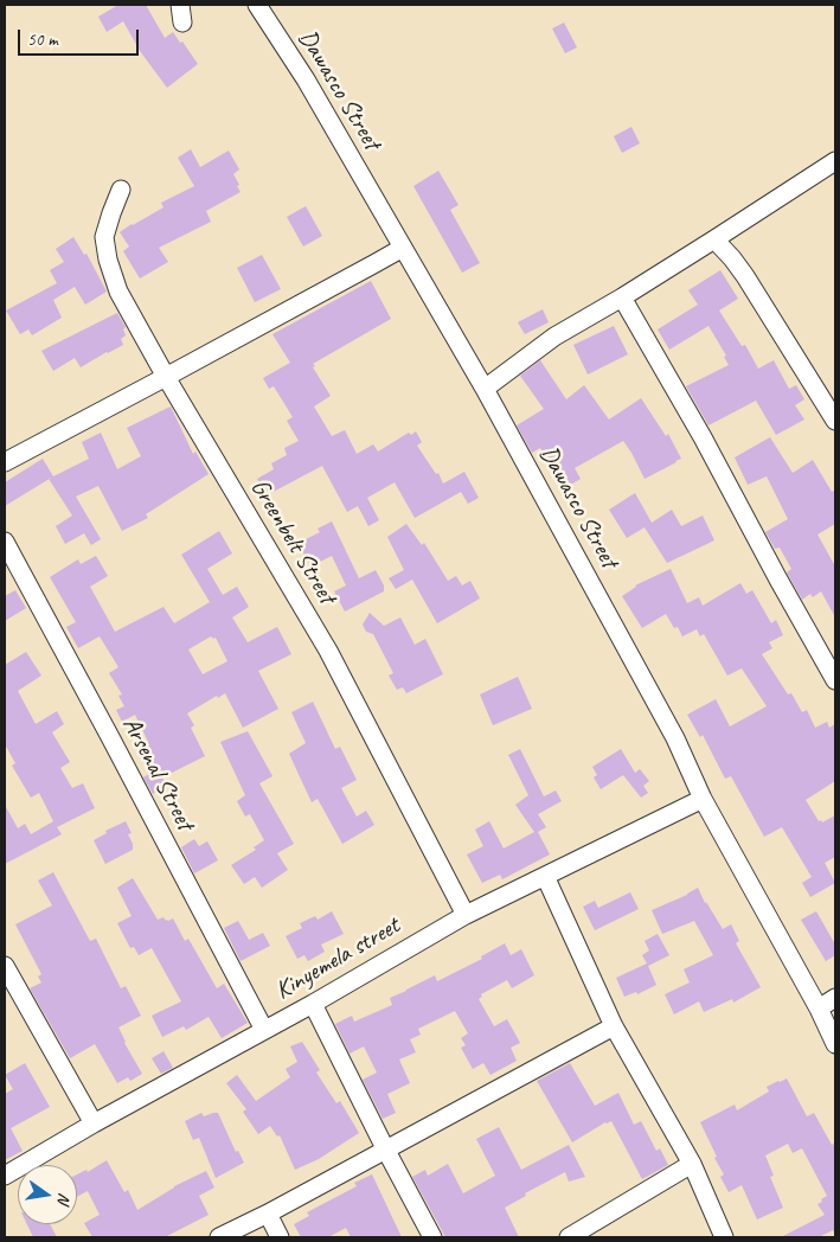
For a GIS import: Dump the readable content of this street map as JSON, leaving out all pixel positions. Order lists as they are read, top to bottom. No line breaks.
{"streets":{"street":["Dawasco Street","Greenbelt Street","Arsenal Street","Kinyemela street"]},"crossings":[["Dawasco Street","Kinyemela street"],["Greenbelt Street","Kinyemela street"],["Arsenal Street","Kinyemela street"]],"scale_bar":"50 m","north":"right"}
